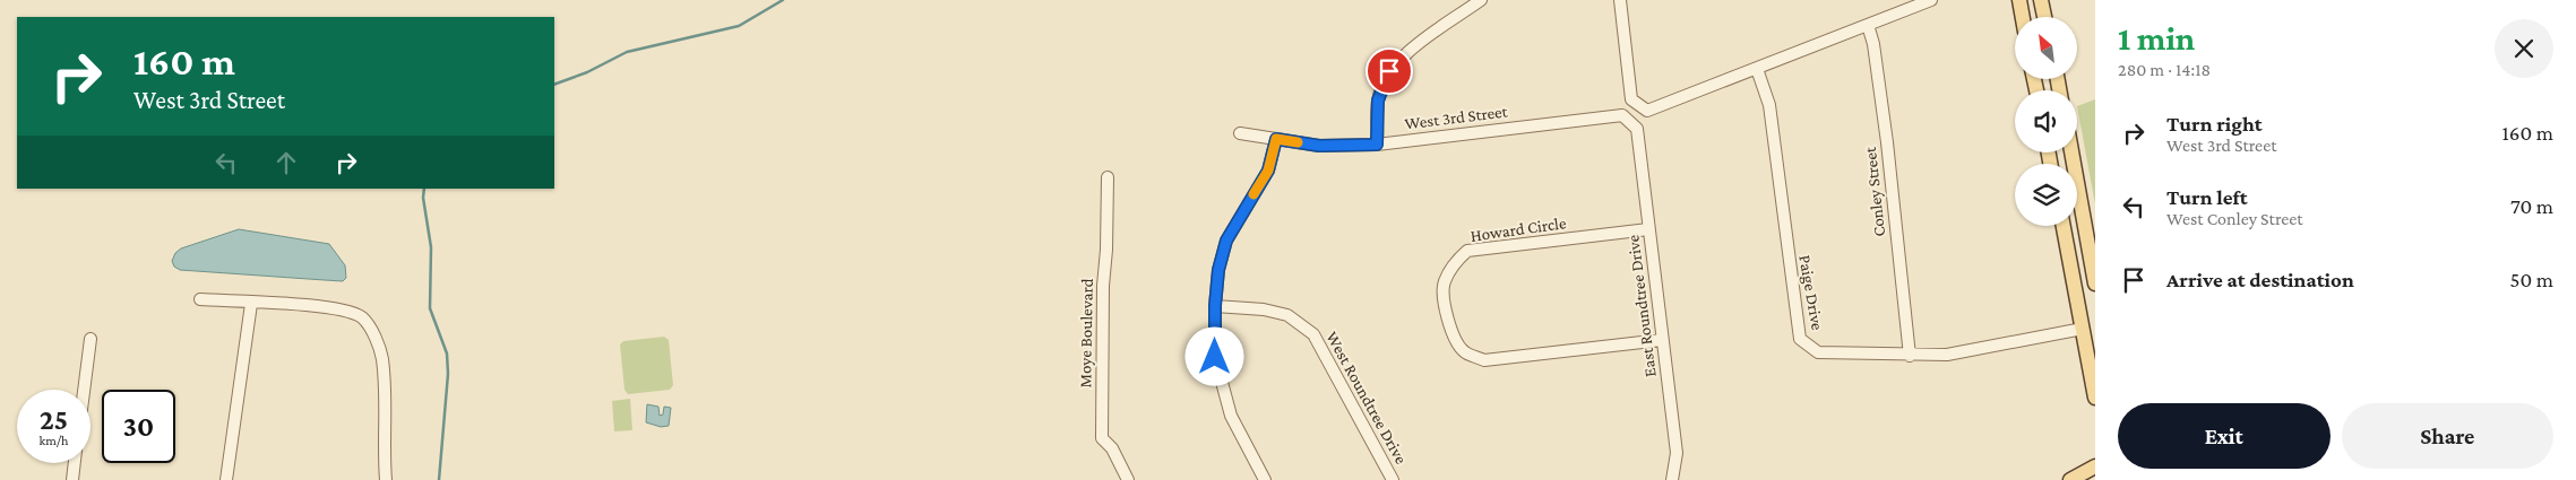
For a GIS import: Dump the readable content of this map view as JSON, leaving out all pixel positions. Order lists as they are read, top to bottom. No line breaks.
{"streets":{"street":["West 3rd Street","Conley Street","Howard Circle","Paige Drive","East Roundtree Drive","Moye Boulevard","West Roundtree Drive"]},"crossings":[["West 3rd Street","East Roundtree Drive"],["Conley Street","Paige Drive"],["Howard Circle","East Roundtree Drive"]],"north":"top left","page":{"heading":["1 min","280 m · 14:18"],"turn":["160 m","West 3rd Street"],"list":[{"name":"Turn right","note":"West 3rd Street","value":"160 m"},{"name":"Turn left","note":"West Conley Street","value":"70 m"},{"name":"Arrive at destination","value":"50 m"}],"speed":"25 km/h","limit":"30","buttons":["Exit","Share"]}}
